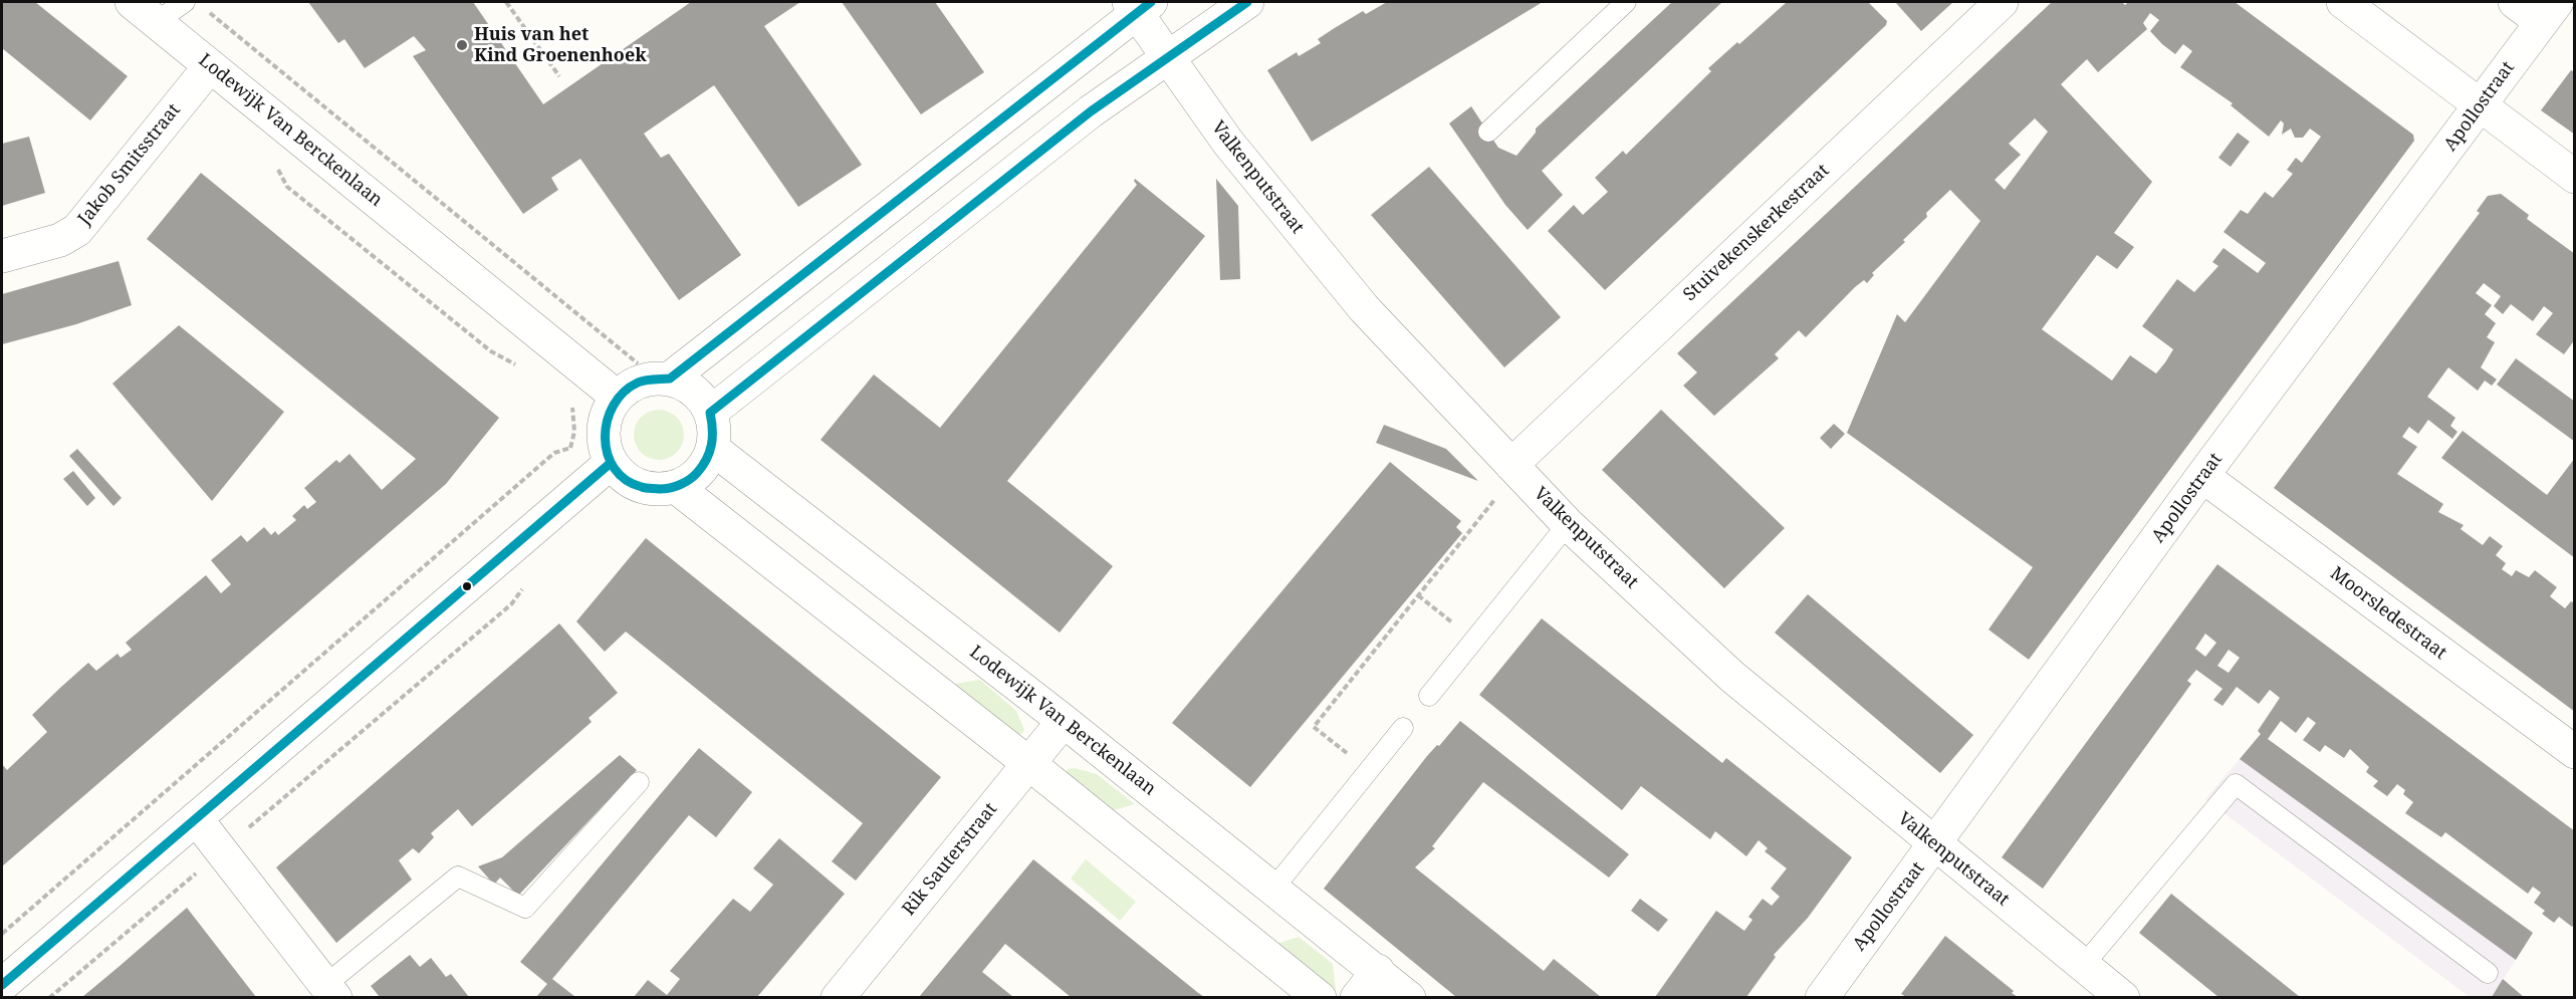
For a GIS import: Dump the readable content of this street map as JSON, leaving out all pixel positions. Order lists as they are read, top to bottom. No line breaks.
{"streets":{"street":["Apollostraat","Lodewijk Van Berckenlaan","Jakob Smitsstraat","Valkenputstraat","Stuivekenskerkestraat","Moorsledestraat","Rik Sauterstraat"]},"crossings":[["Apollostraat","Valkenputstraat"],["Apollostraat","Moorsledestraat"],["Lodewijk Van Berckenlaan","Jakob Smitsstraat"],["Lodewijk Van Berckenlaan","Rik Sauterstraat"],["Valkenputstraat","Stuivekenskerkestraat"]],"places":["Huis van het Kind Groenenhoek"]}
